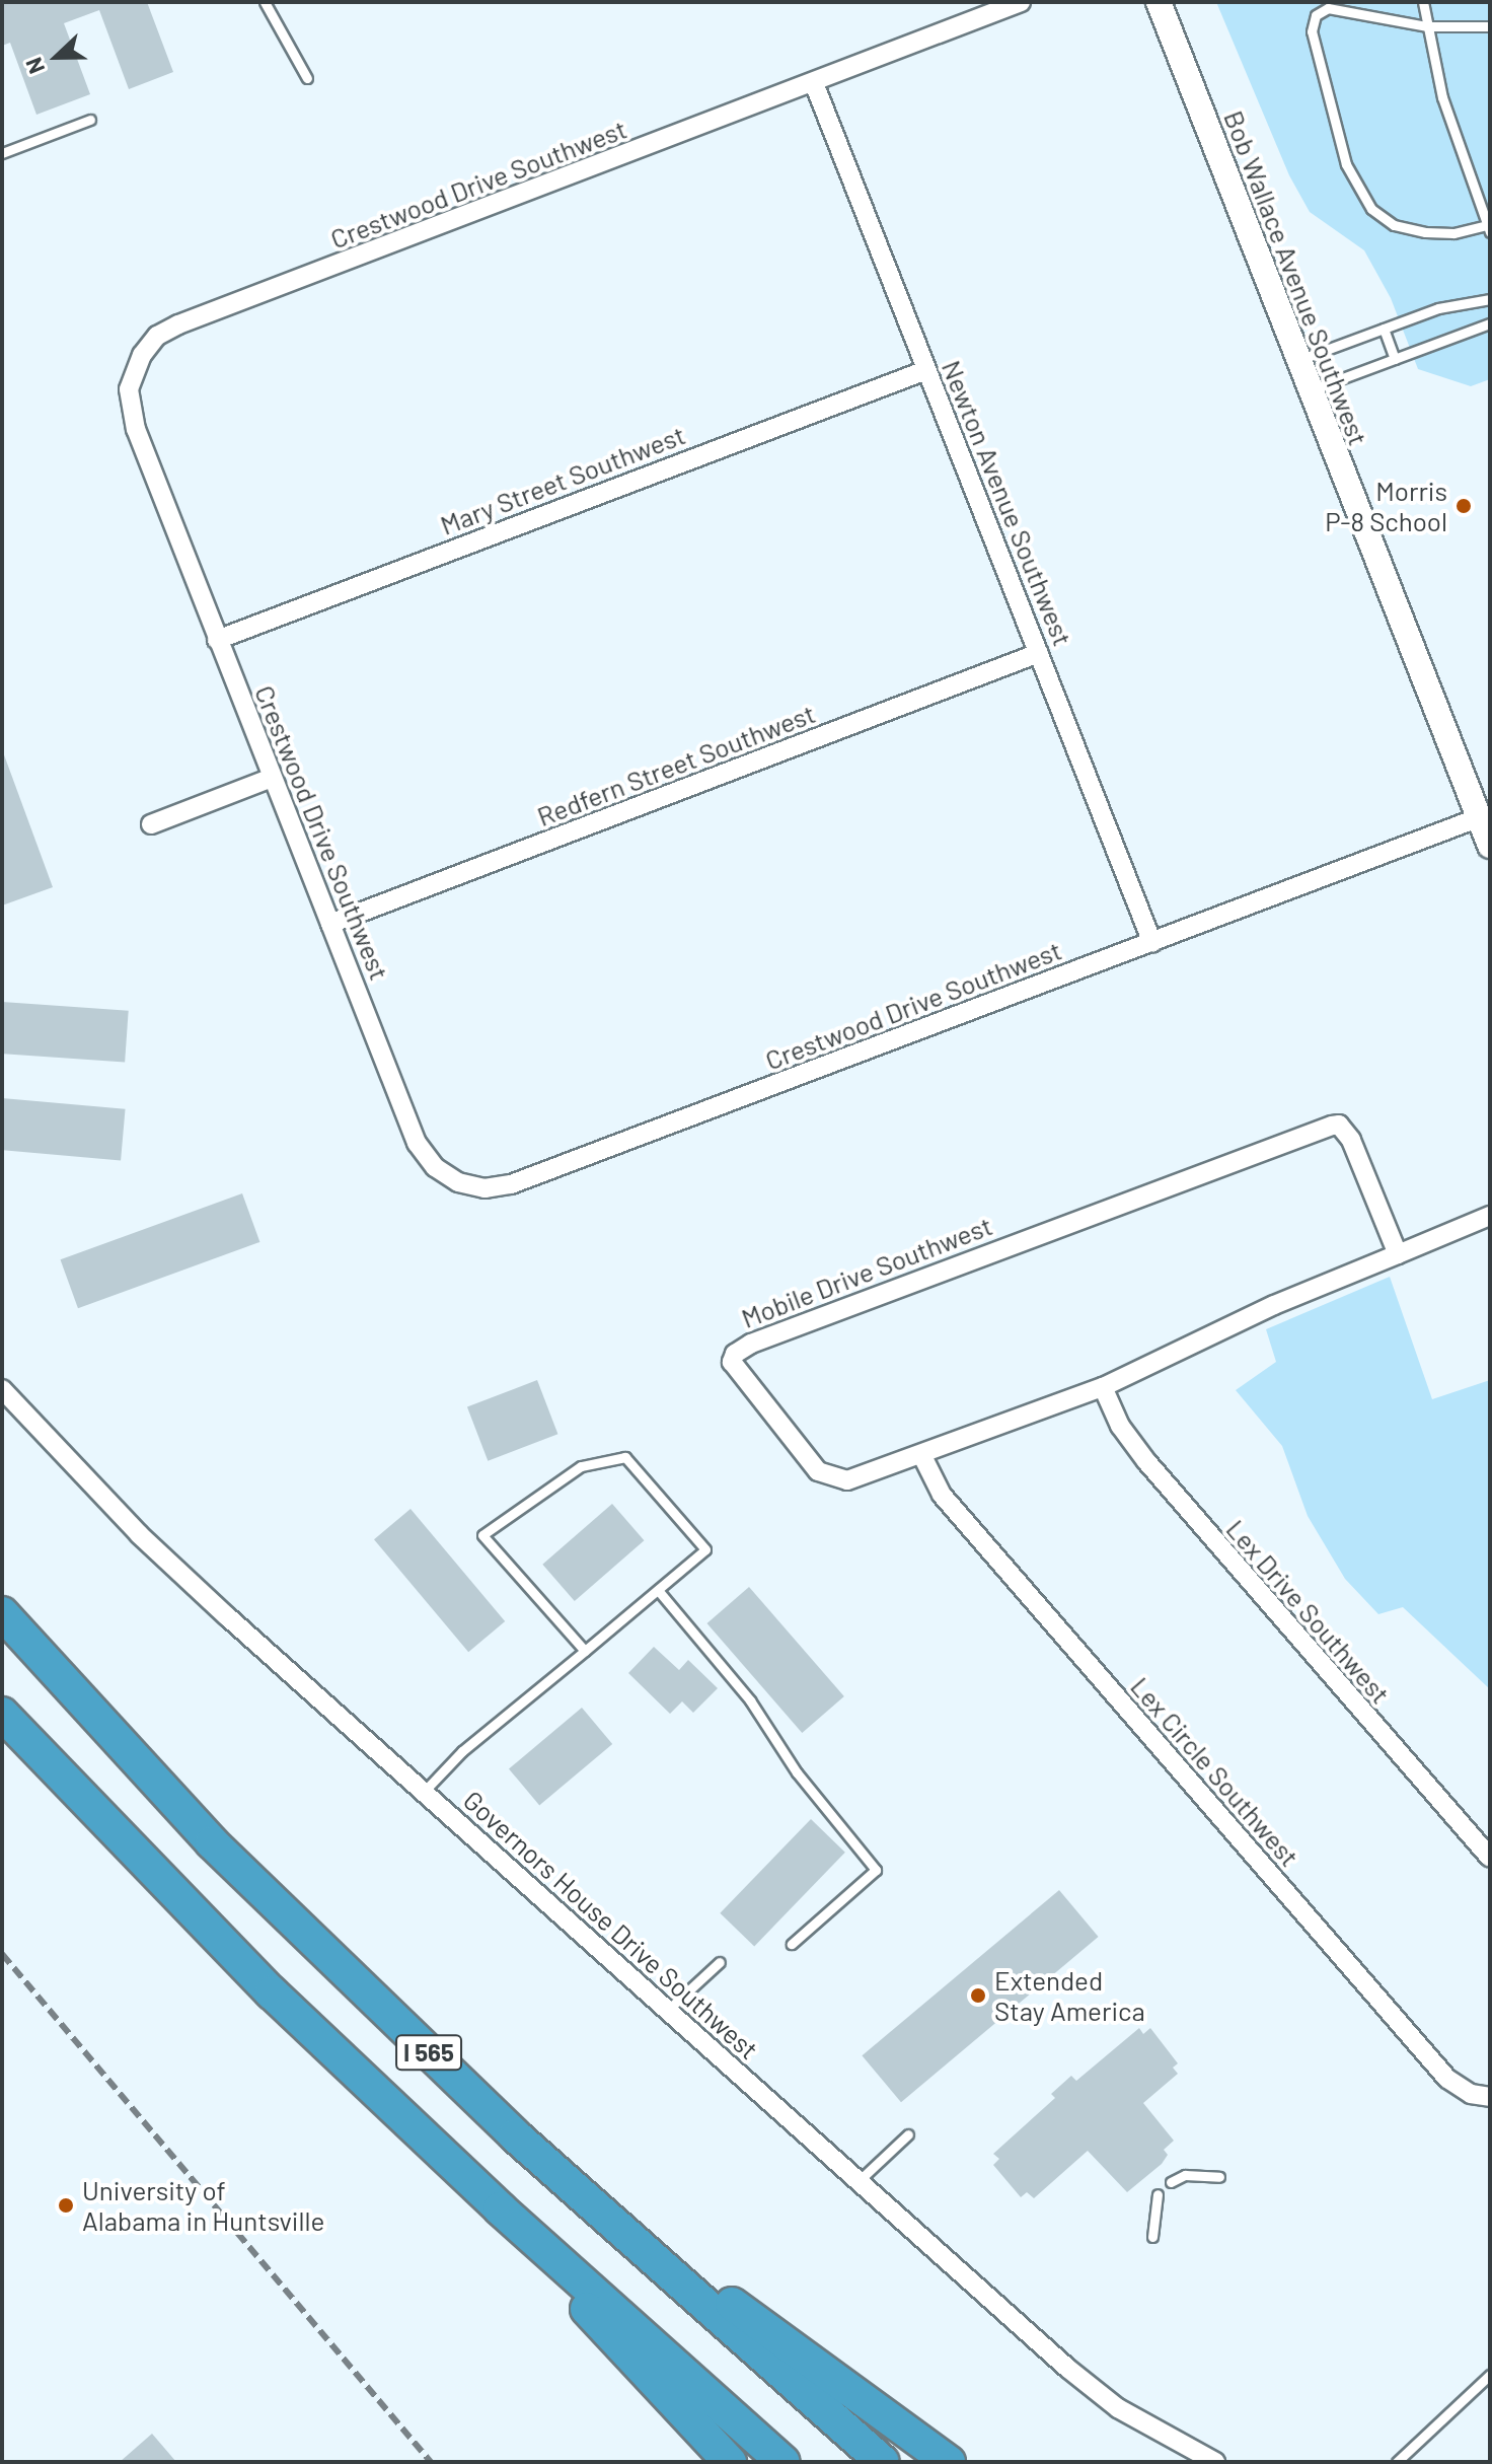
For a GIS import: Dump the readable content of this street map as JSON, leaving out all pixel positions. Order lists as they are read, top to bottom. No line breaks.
{"streets":{"highway":["I 565"],"main road":["Bob Wallace Avenue Southwest"],"street":["Crestwood Drive Southwest","Mary Street Southwest","Newton Avenue Southwest","Redfern Street Southwest","Mobile Drive Southwest","Lex Drive Southwest","Lex Circle Southwest","Governors House Drive Southwest"]},"crossings":[["Crestwood Drive Southwest","Bob Wallace Avenue Southwest"],["Crestwood Drive Southwest","Mary Street Southwest"],["Crestwood Drive Southwest","Newton Avenue Southwest"],["Crestwood Drive Southwest","Redfern Street Southwest"],["Mary Street Southwest","Newton Avenue Southwest"],["Newton Avenue Southwest","Redfern Street Southwest"],["Mobile Drive Southwest","Lex Drive Southwest"],["Mobile Drive Southwest","Lex Circle Southwest"]],"places":["Morris P-8 School","Extended Stay America","University of Alabama in Huntsville"],"north":"left"}
